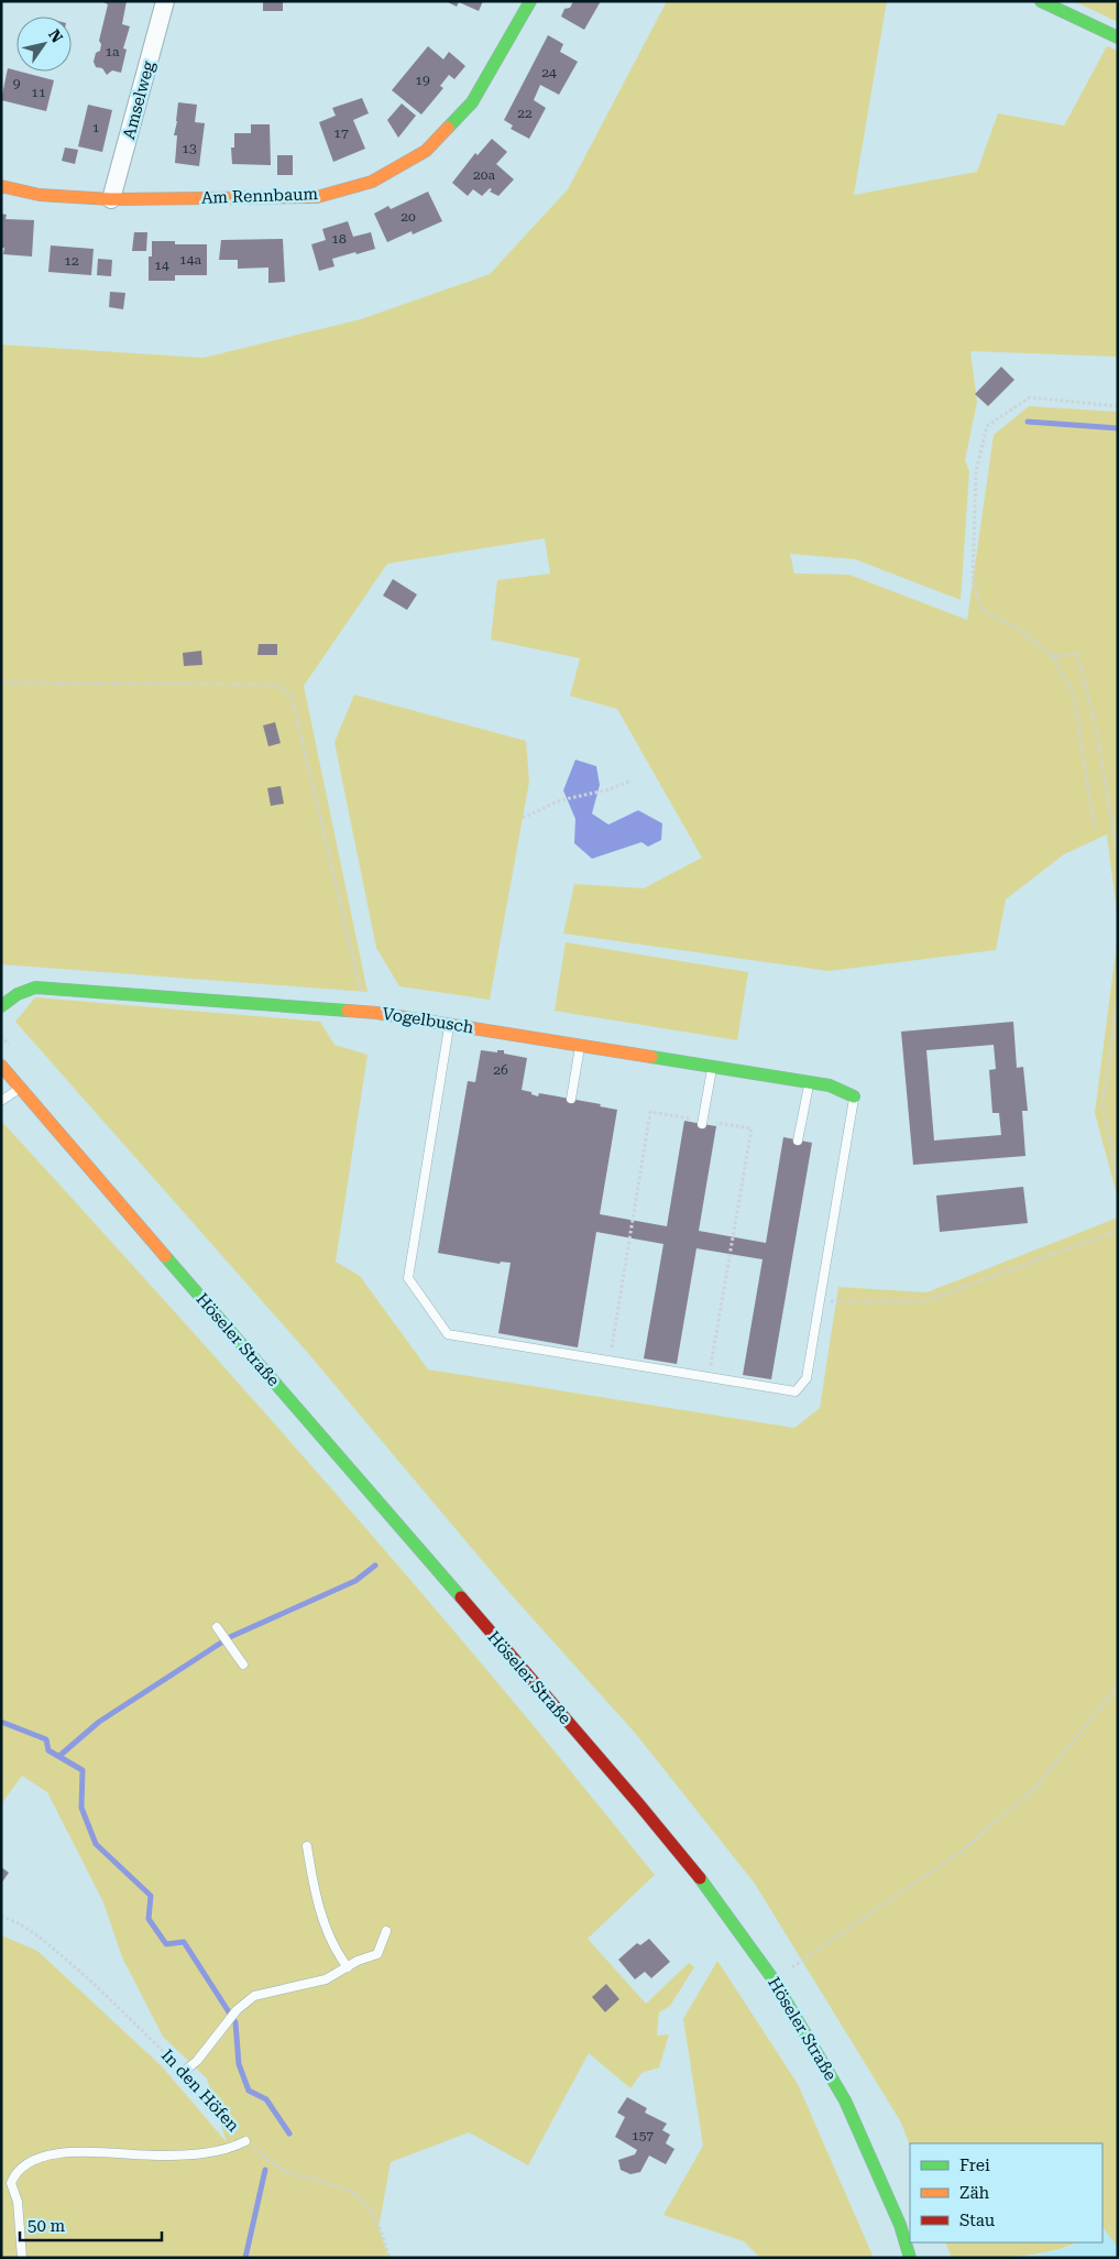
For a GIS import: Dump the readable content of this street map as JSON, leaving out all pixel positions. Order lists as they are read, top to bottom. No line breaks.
{"streets":{"street":["Amselweg","Am Rennbaum","Vogelbusch","Höseler Straße"],"path":["In den Höfen"]},"crossings":[["Amselweg","Am Rennbaum"]],"house_numbers":["1a","24","19","9","11","22","1","17","13","20a","20","18","14a","12","14","26","157"],"legend":["Frei","Zäh","Stau"],"scale_bar":"50 m","north":"top right"}
